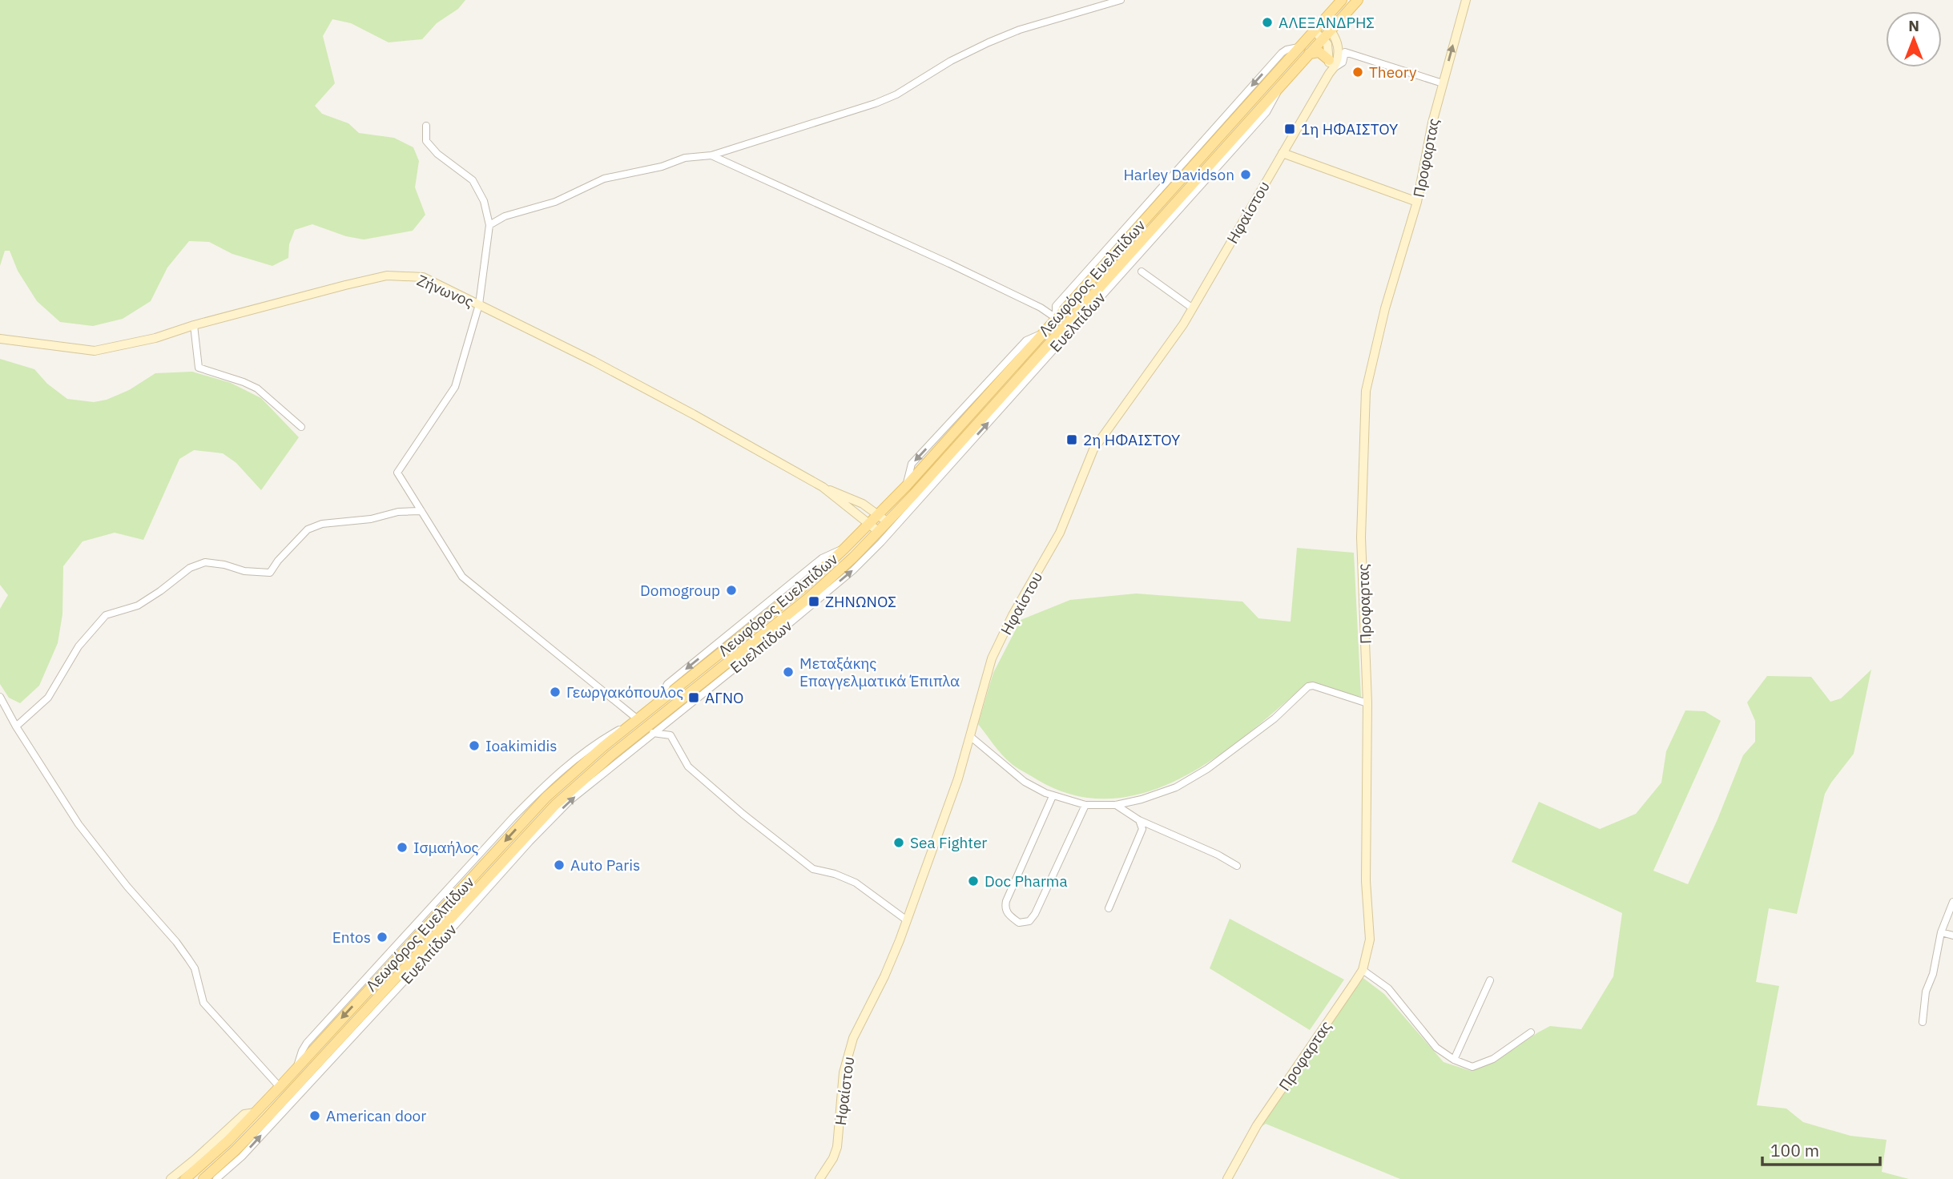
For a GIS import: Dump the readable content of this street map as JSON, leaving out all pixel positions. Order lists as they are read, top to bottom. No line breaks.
{"streets":{"main road":["Λεωφόρος Ευελπίδων"],"street":["Προφαρτας","Ηφαίστου","Ζήνωνος","Ευελπίδων"]},"crossings":[["Ηφαίστου","Λεωφόρος Ευελπίδων"],["Λεωφόρος Ευελπίδων","Ευελπίδων"]],"one_way":["Ευελπίδων"],"places":{"other":["ΑΛΕΞΑΝΔΡΗΣ","Theory","Harley Davidson","Domogroup","Μεταξάκης Επαγγελματικά Έπιπλα","Γεωργακόπουλος","Ioakimidis","Sea Fighter","Ισμαήλος","Auto Paris","Doc Pharma","Entos","American door"],"transit":["1η ΗΦΑΙΣΤΟΥ","2η ΗΦΑΙΣΤΟΥ","ΖΗΝΩΝΟΣ","ΑΓΝΟ"]},"scale_bar":"100 m","north":"top"}
